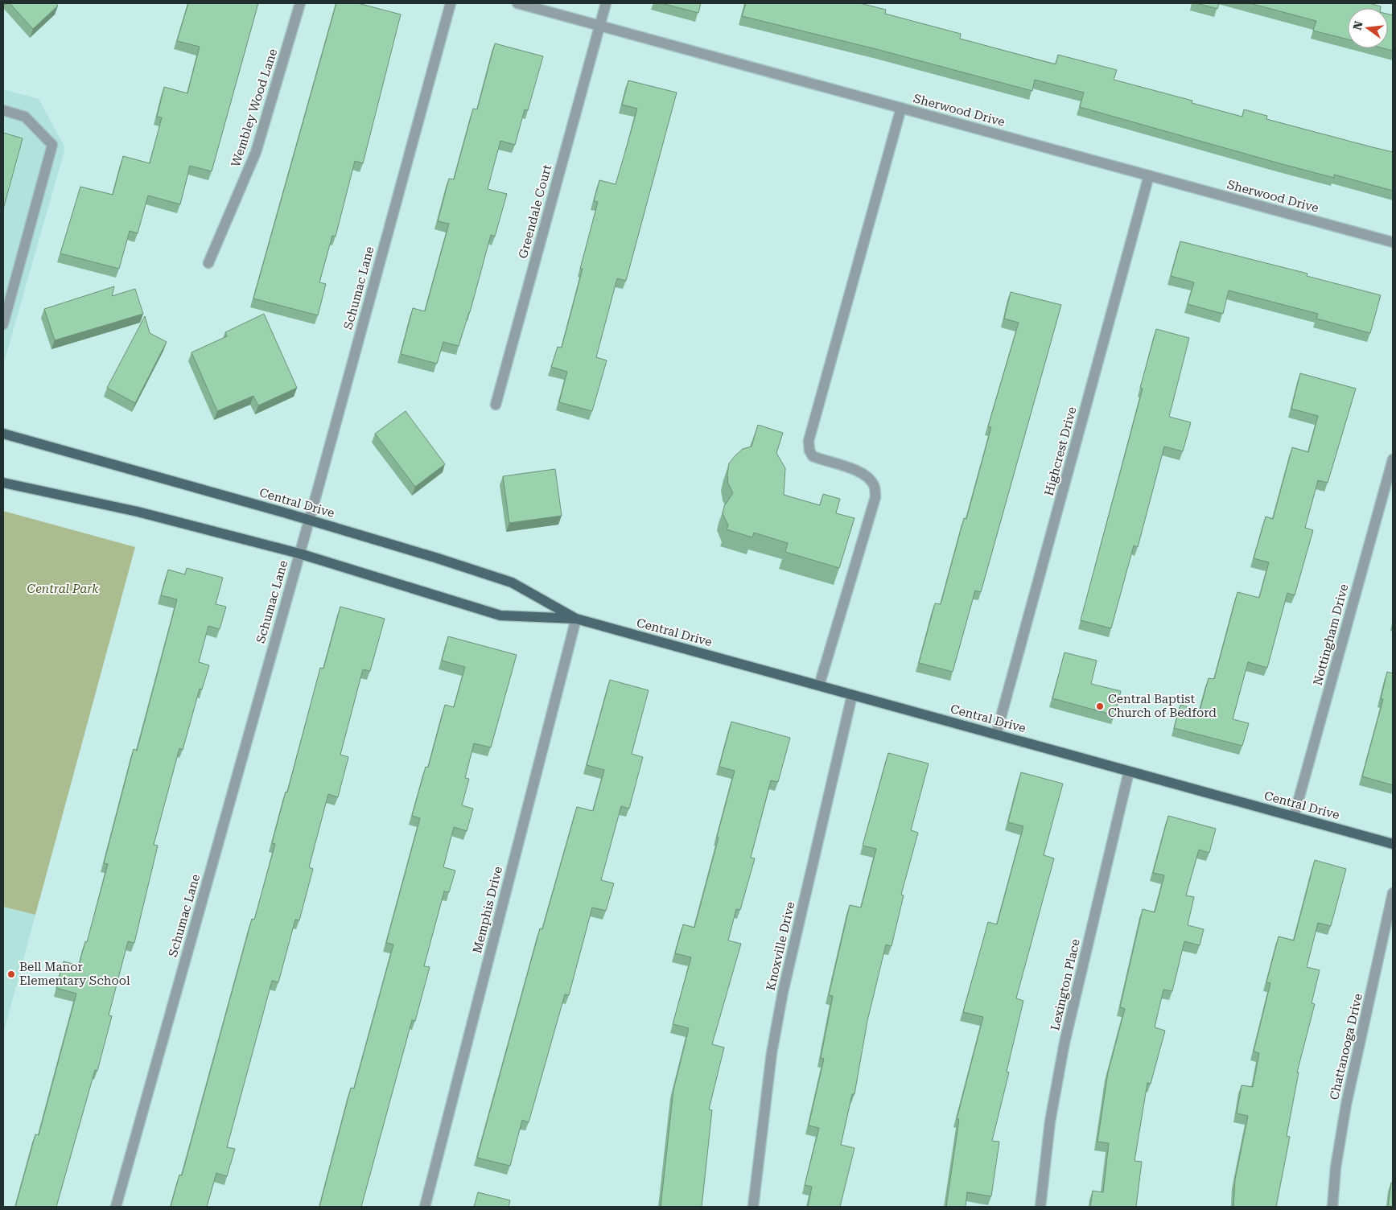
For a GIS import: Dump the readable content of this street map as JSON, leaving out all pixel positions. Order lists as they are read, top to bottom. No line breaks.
{"streets":{"main road":["Central Drive"],"street":["Wembley Wood Lane","Sherwood Drive","Greendale Court","Schumac Lane","Highcrest Drive","Nottingham Drive","Memphis Drive","Knoxville Drive","Lexington Place","Chattanooga Drive"]},"crossings":[["Sherwood Drive","Greendale Court"],["Sherwood Drive","Highcrest Drive"],["Schumac Lane","Central Drive"],["Highcrest Drive","Central Drive"],["Central Drive","Nottingham Drive"],["Central Drive","Memphis Drive"],["Central Drive","Knoxville Drive"],["Central Drive","Lexington Place"]],"parks":["Central Park"],"places":["Central Baptist Church of Bedford","Bell Manor Elementary School"],"north":"left"}
